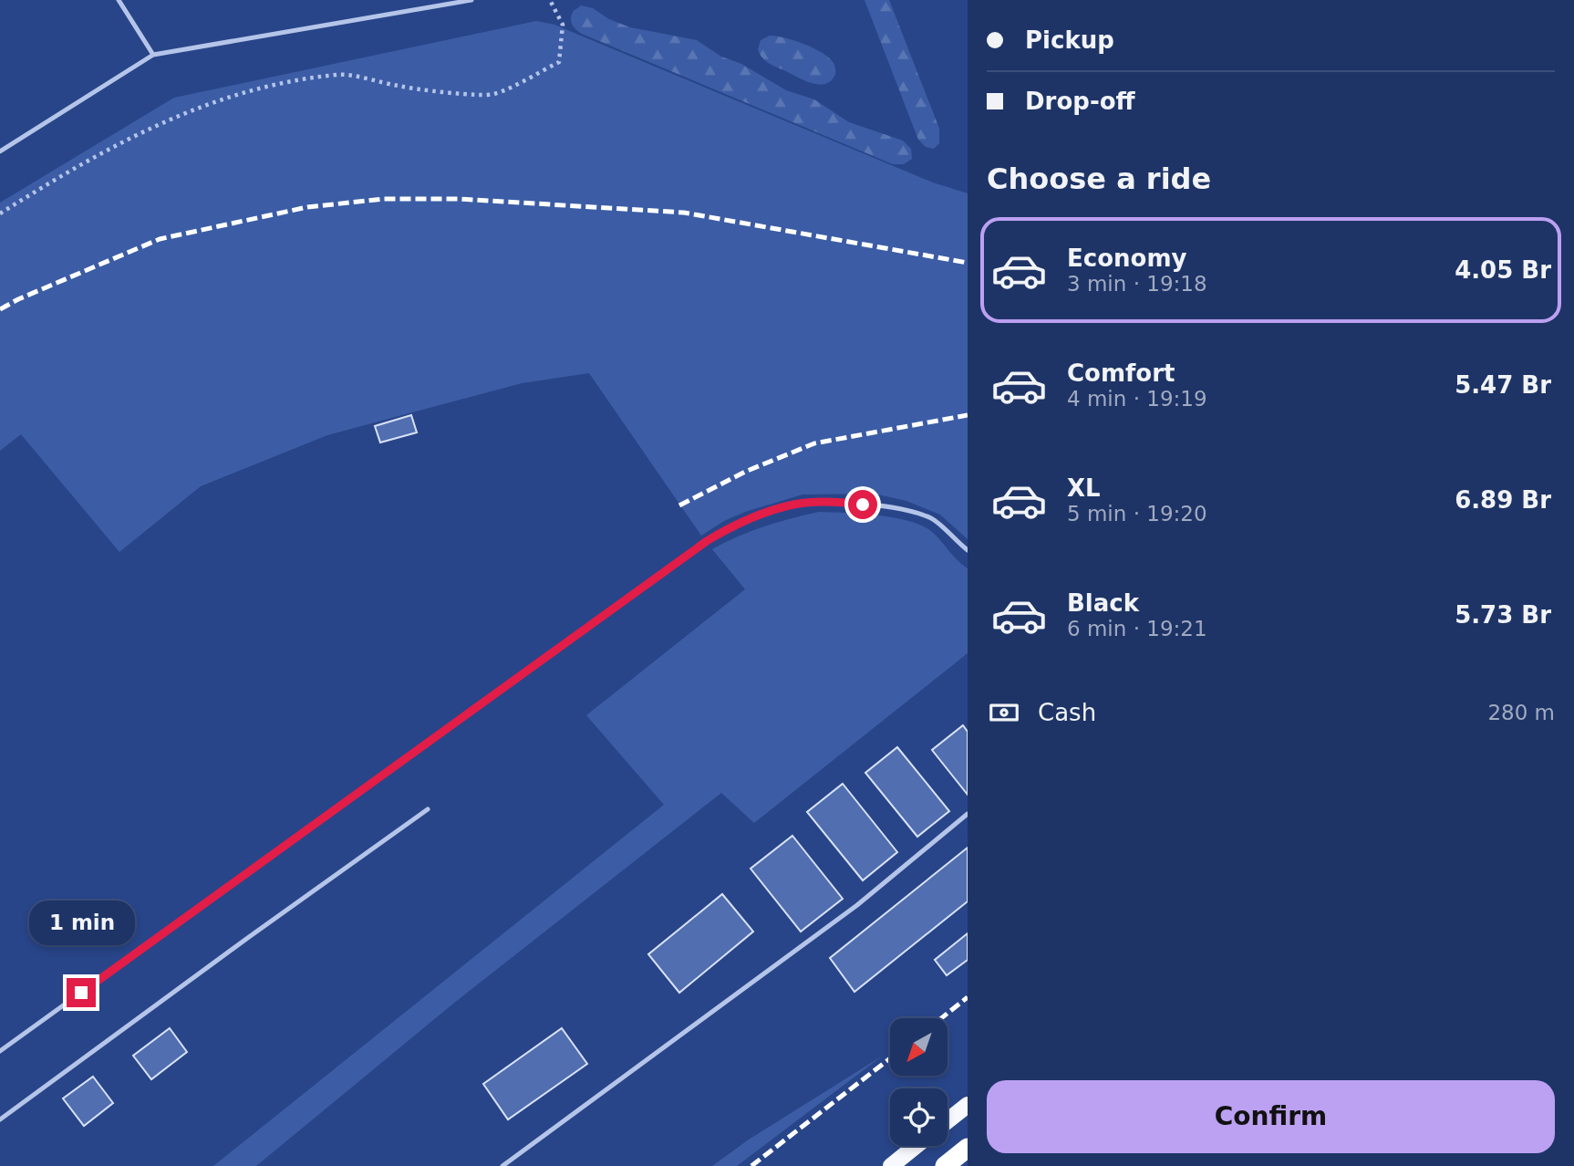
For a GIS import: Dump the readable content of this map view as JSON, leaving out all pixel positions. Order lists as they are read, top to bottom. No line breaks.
{"north":"bottom left","page":{"banner":["Pickup","Drop-off"],"heading":"Choose a ride","list":[{"name":"Economy","note":"3 min · 19:18","value":"4.05 Br"},{"name":"Comfort","note":"4 min · 19:19","value":"5.47 Br"},{"name":"XL","note":"5 min · 19:20","value":"6.89 Br"},{"name":"Black","note":"6 min · 19:21","value":"5.73 Br"}],"pay":["Cash","280 m"],"bubble":"1 min","buttons":"Confirm"}}
